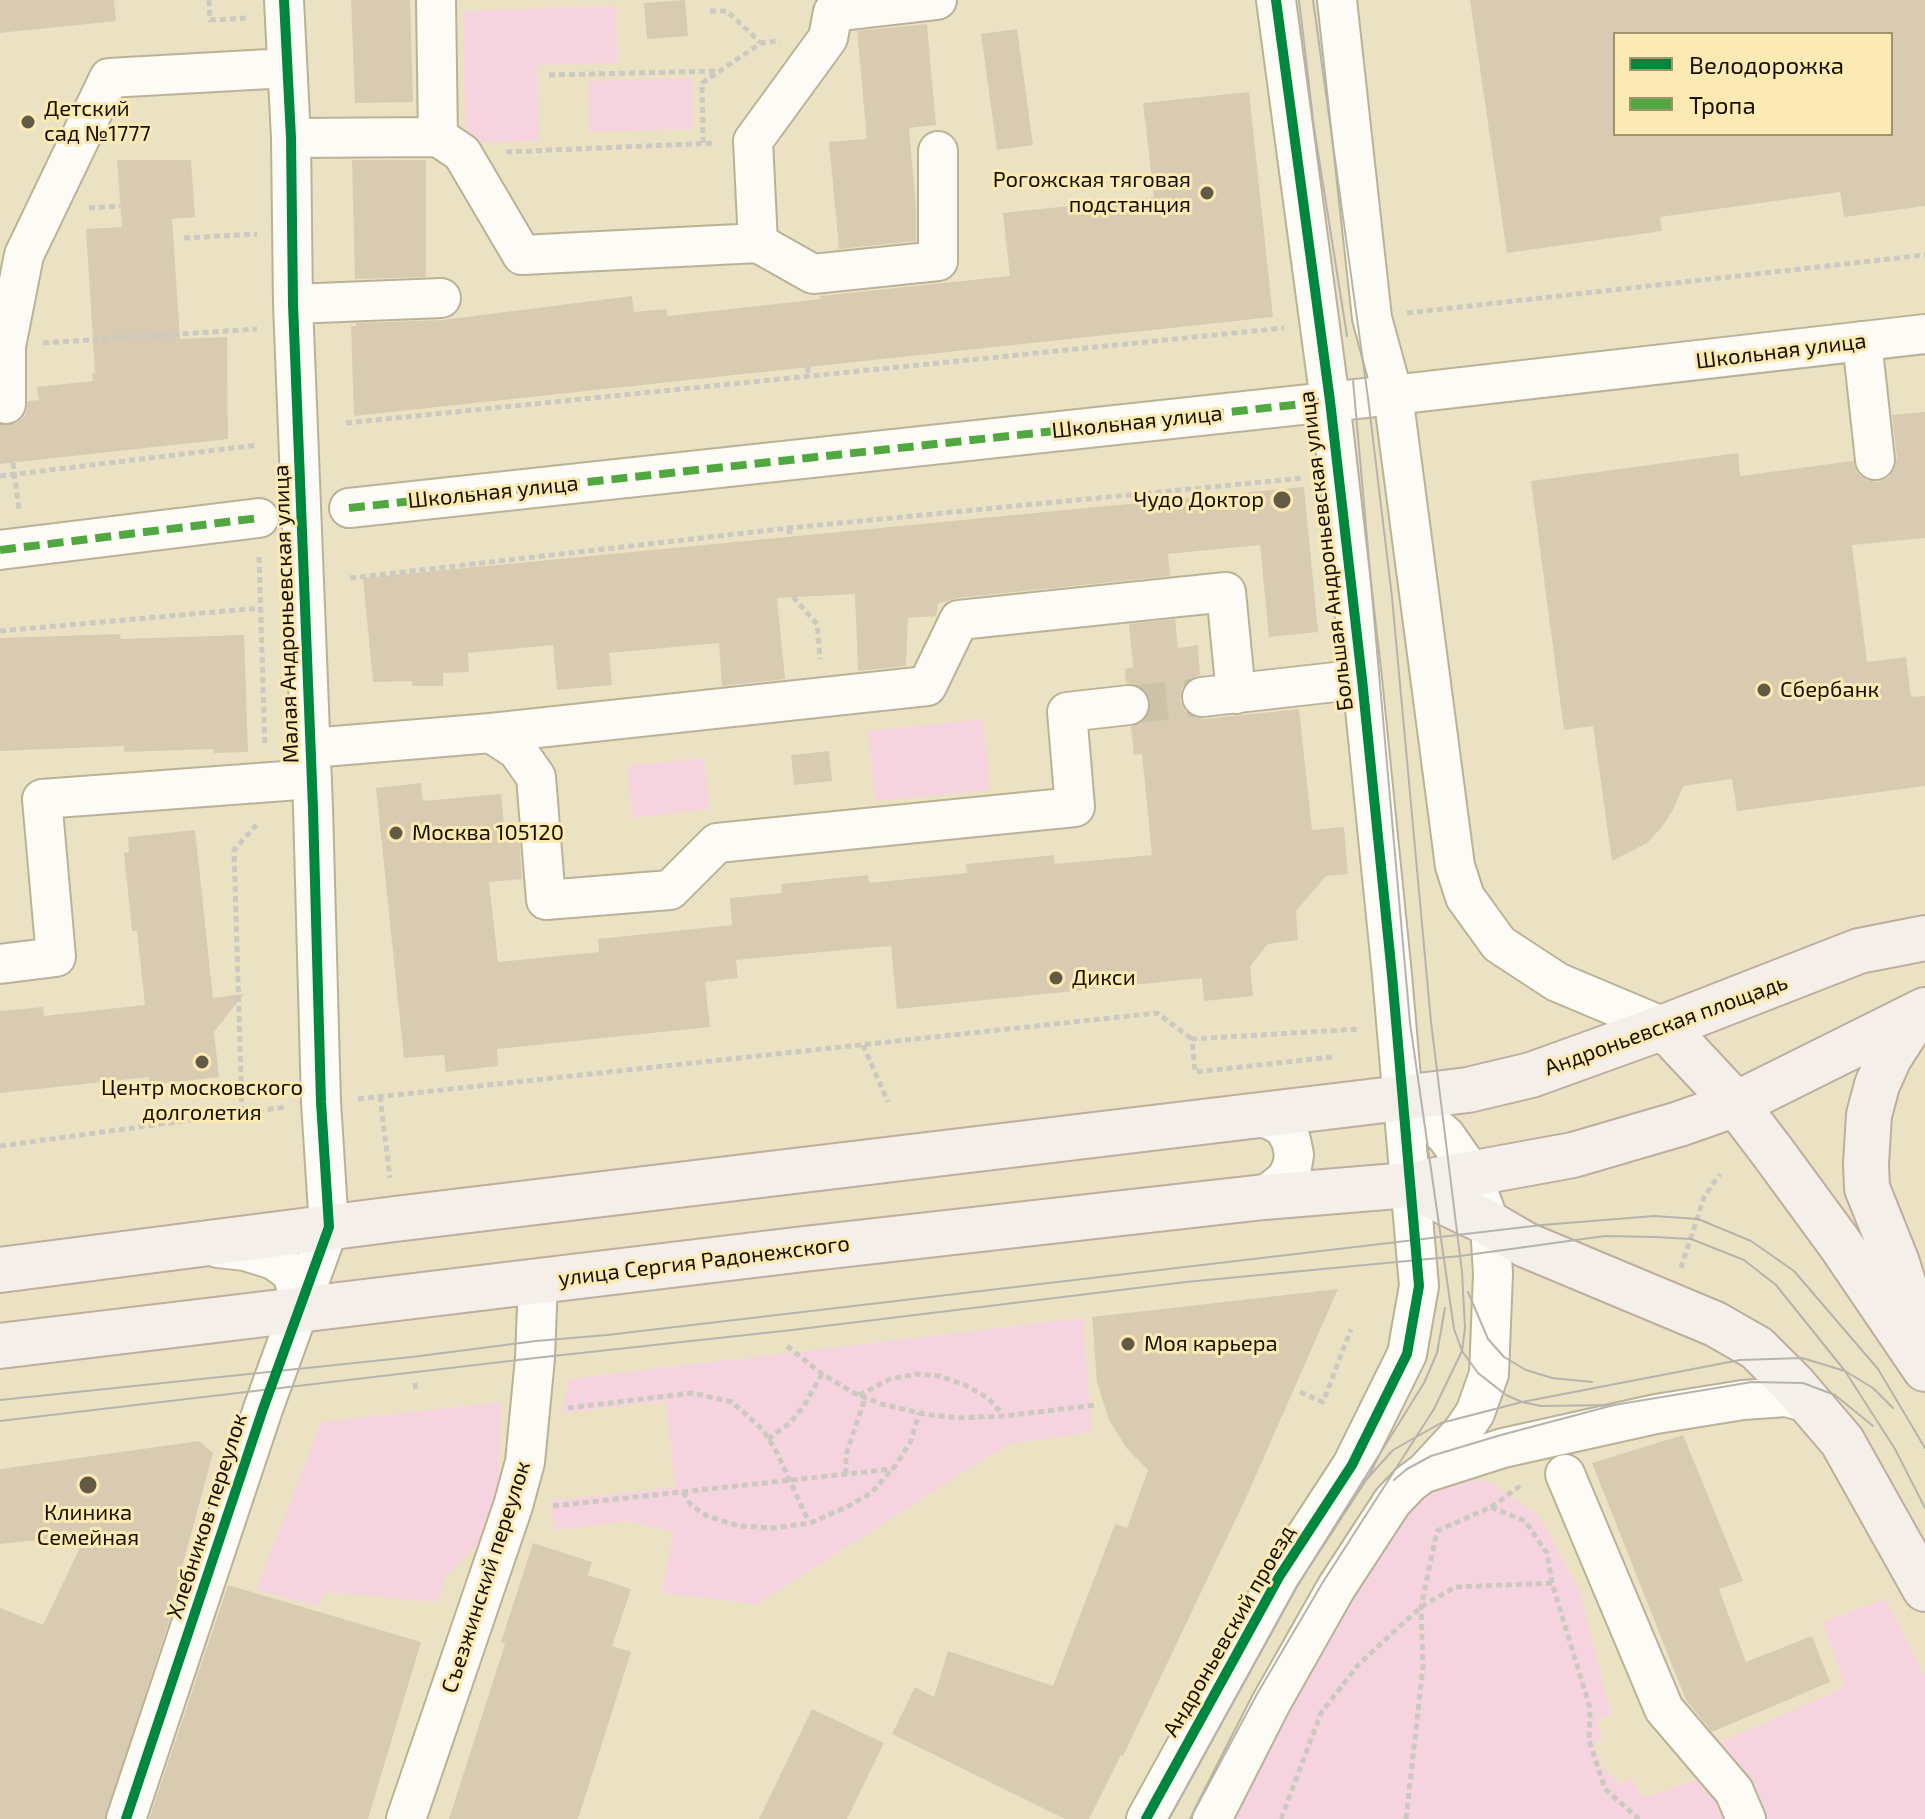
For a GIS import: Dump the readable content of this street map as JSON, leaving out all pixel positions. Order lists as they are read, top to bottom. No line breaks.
{"streets":{"main road":["Андроньевская площадь","улица Сергия Радонежского"],"street":["Школьная улица","Большая Андроньевская улица","Малая Андроньевская улица","Хлебников переулок","Съезжинский переулок","Андроньевский проезд"]},"crossings":[["Школьная улица","Большая Андроньевская улица"],["Большая Андроньевская улица","Андроньевская площадь"],["Большая Андроньевская улица","улица Сергия Радонежского"],["Большая Андроньевская улица","Андроньевский проезд"],["Малая Андроньевская улица","Хлебников переулок"],["улица Сергия Радонежского","Хлебников переулок"],["улица Сергия Радонежского","Съезжинский переулок"],["улица Сергия Радонежского","Андроньевский проезд"]],"places":["Детский сад №1777","Рогожская тяговая подстанция","Чудо Доктор","Сбербанк","Москва 105120","Дикси","Центр московского долголетия","Моя карьера","Клиника Семейная"],"legend":["Велодорожка","Тропа"]}
